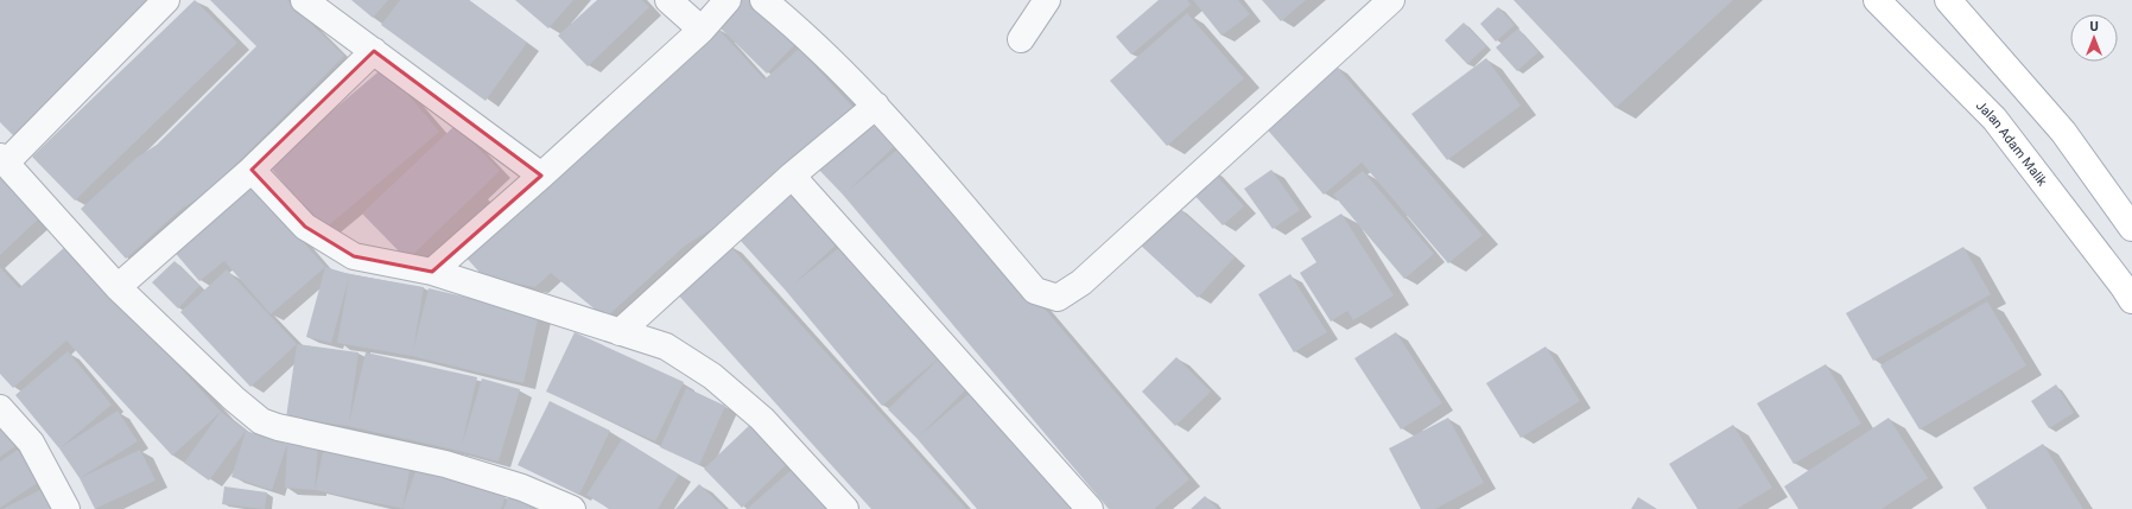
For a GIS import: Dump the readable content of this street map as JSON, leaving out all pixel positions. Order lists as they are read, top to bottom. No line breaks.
{"streets":{"main road":["Jalan Adam Malik"]},"north":"top"}
